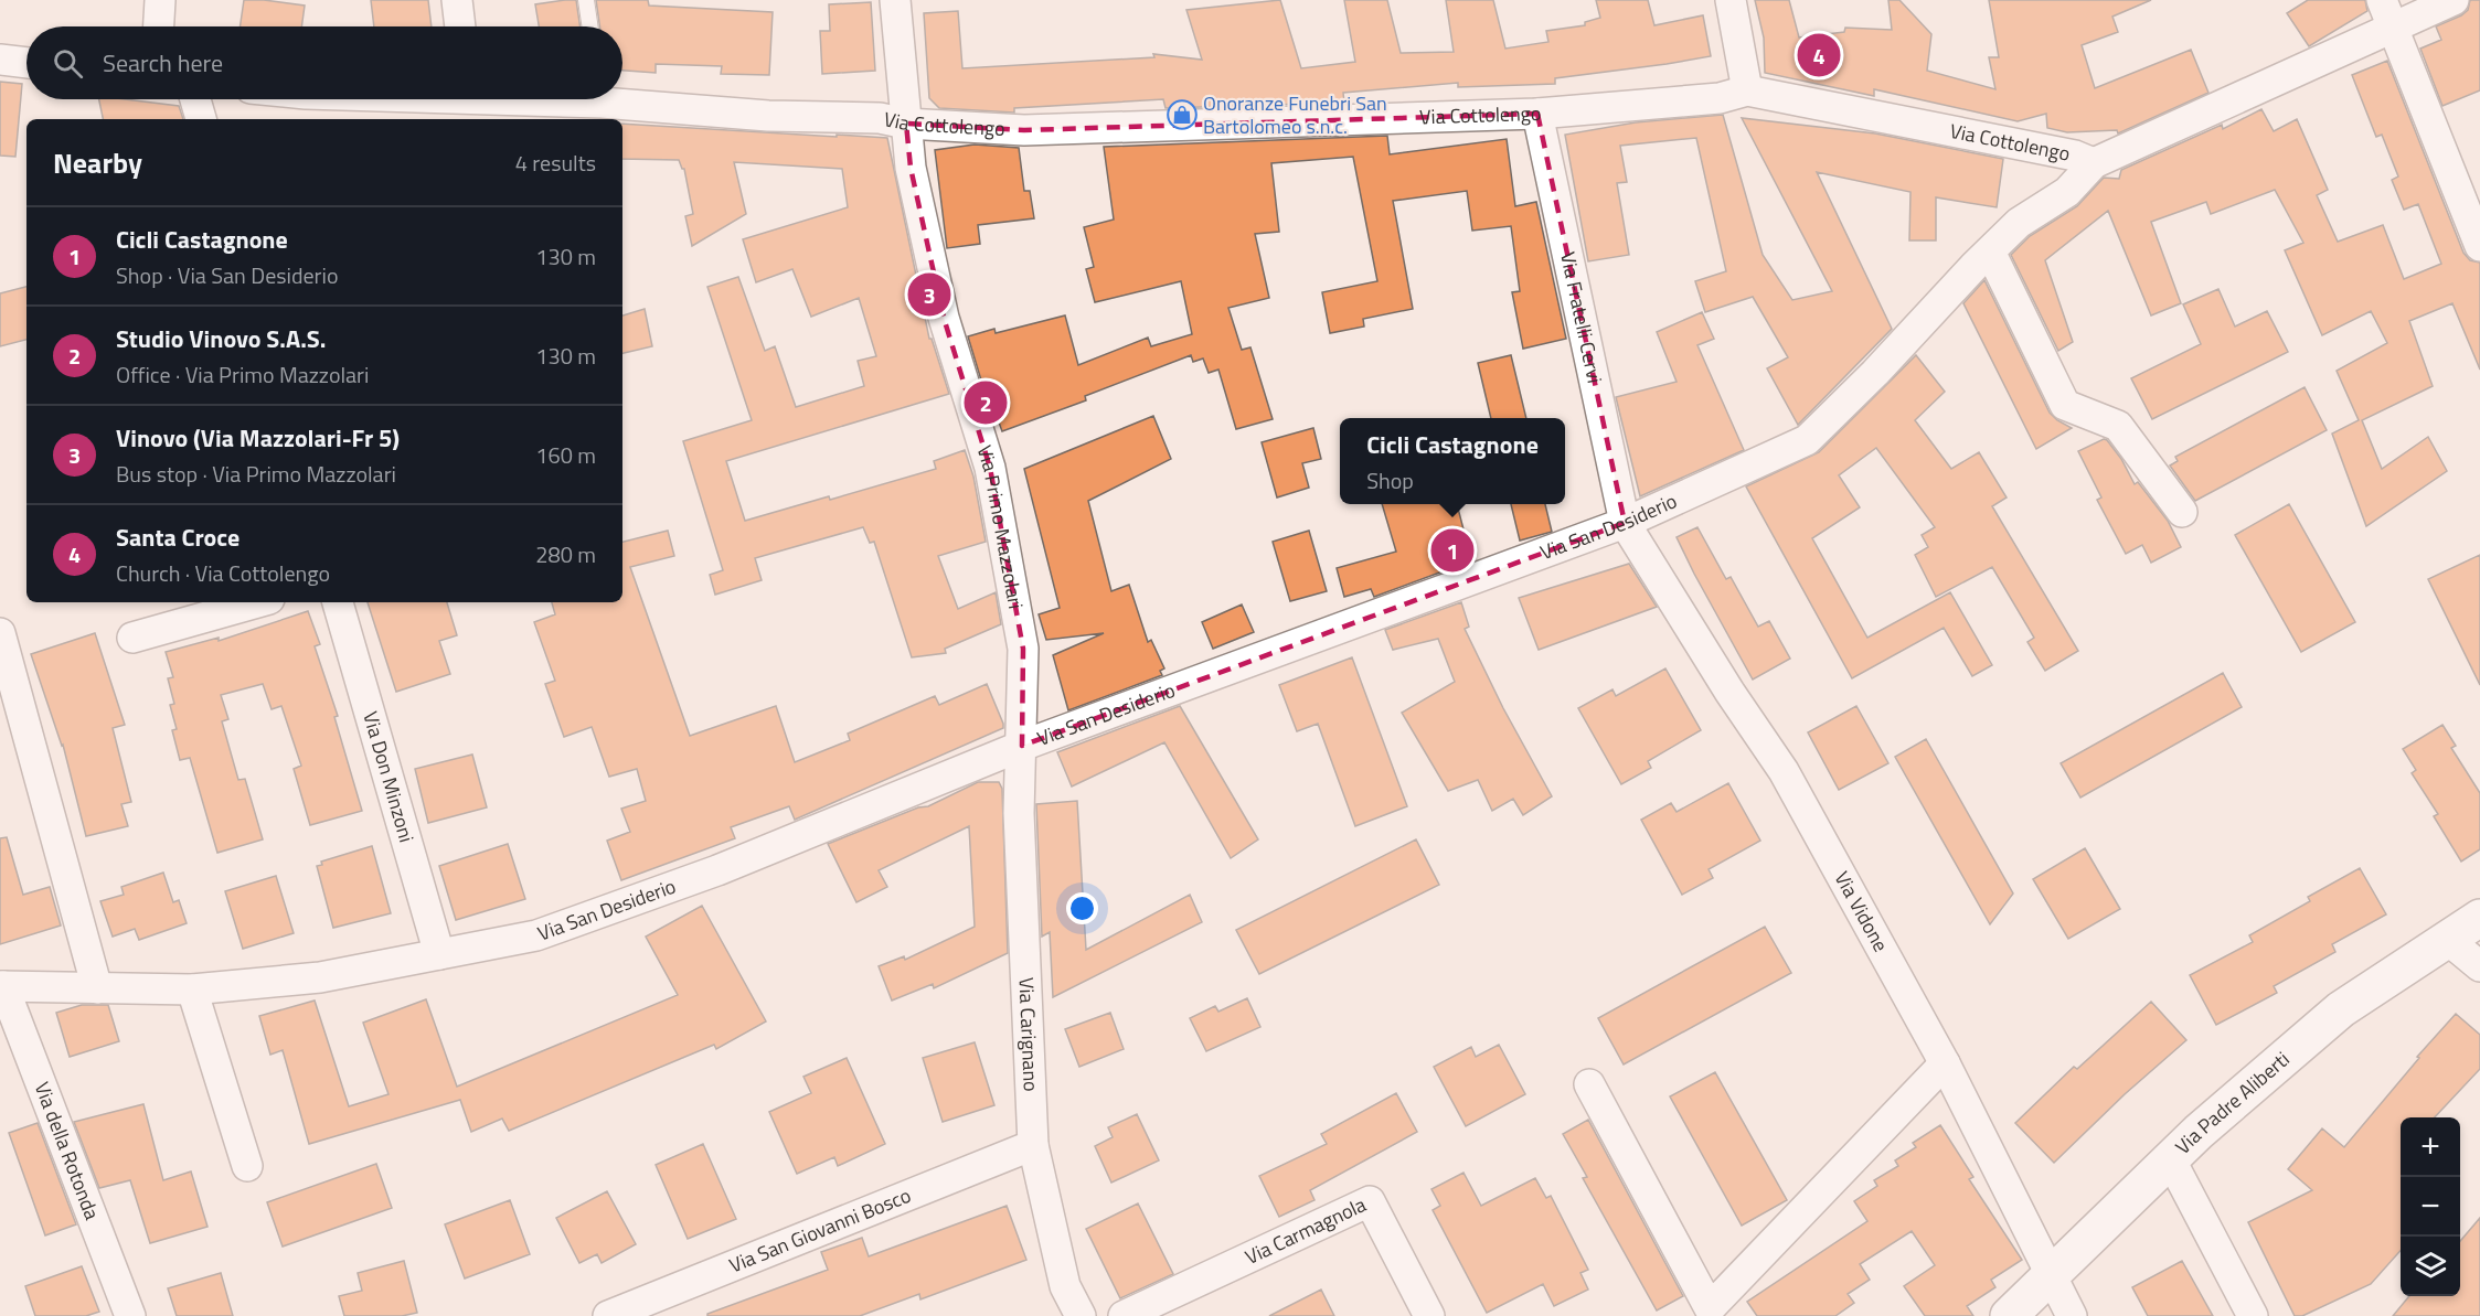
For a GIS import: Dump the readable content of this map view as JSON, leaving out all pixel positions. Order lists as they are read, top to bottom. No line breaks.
{"streets":{"street":["Via Cottolengo","Via Fratelli Cervi","Via San Desiderio","Via Primo Mazzolari","Via Don Minzoni","Via Vidone","Via Carignano","Via Padre Aliberti","Via della Rotonda","Via San Giovanni Bosco","Via Carmagnola"]},"crossings":[["Via Cottolengo","Via Fratelli Cervi"],["Via Cottolengo","Via San Desiderio"],["Via Cottolengo","Via Primo Mazzolari"],["Via Fratelli Cervi","Via San Desiderio"],["Via Fratelli Cervi","Via Vidone"],["Via San Desiderio","Via Primo Mazzolari"],["Via San Desiderio","Via Don Minzoni"],["Via San Desiderio","Via Vidone"],["Via San Desiderio","Via Carignano"],["Via San Desiderio","Via della Rotonda"],["Via Primo Mazzolari","Via Carignano"],["Via Vidone","Via Padre Aliberti"],["Via Carignano","Via San Giovanni Bosco"]],"places":{"shop":["Onoranze Funebri San Bartolomeo s.n.c."]},"page":{"search":"Search here","pins":["4","3","2","1"],"heading":["Nearby","4 results"],"list":[{"mark":"1","name":"Cicli Castagnone","note":"Shop · Via San Desiderio","value":"130 m"},{"mark":"2","name":"Studio Vinovo S.A.S.","note":"Office · Via Primo Mazzolari","value":"130 m"},{"mark":"3","name":"Vinovo (Via Mazzolari-Fr 5)","note":"Bus stop · Via Primo Mazzolari","value":"160 m"},{"mark":"4","name":"Santa Croce","note":"Church · Via Cottolengo","value":"280 m"}],"popup":["Cicli Castagnone","Shop"],"map_buttons":["+","−"]}}
